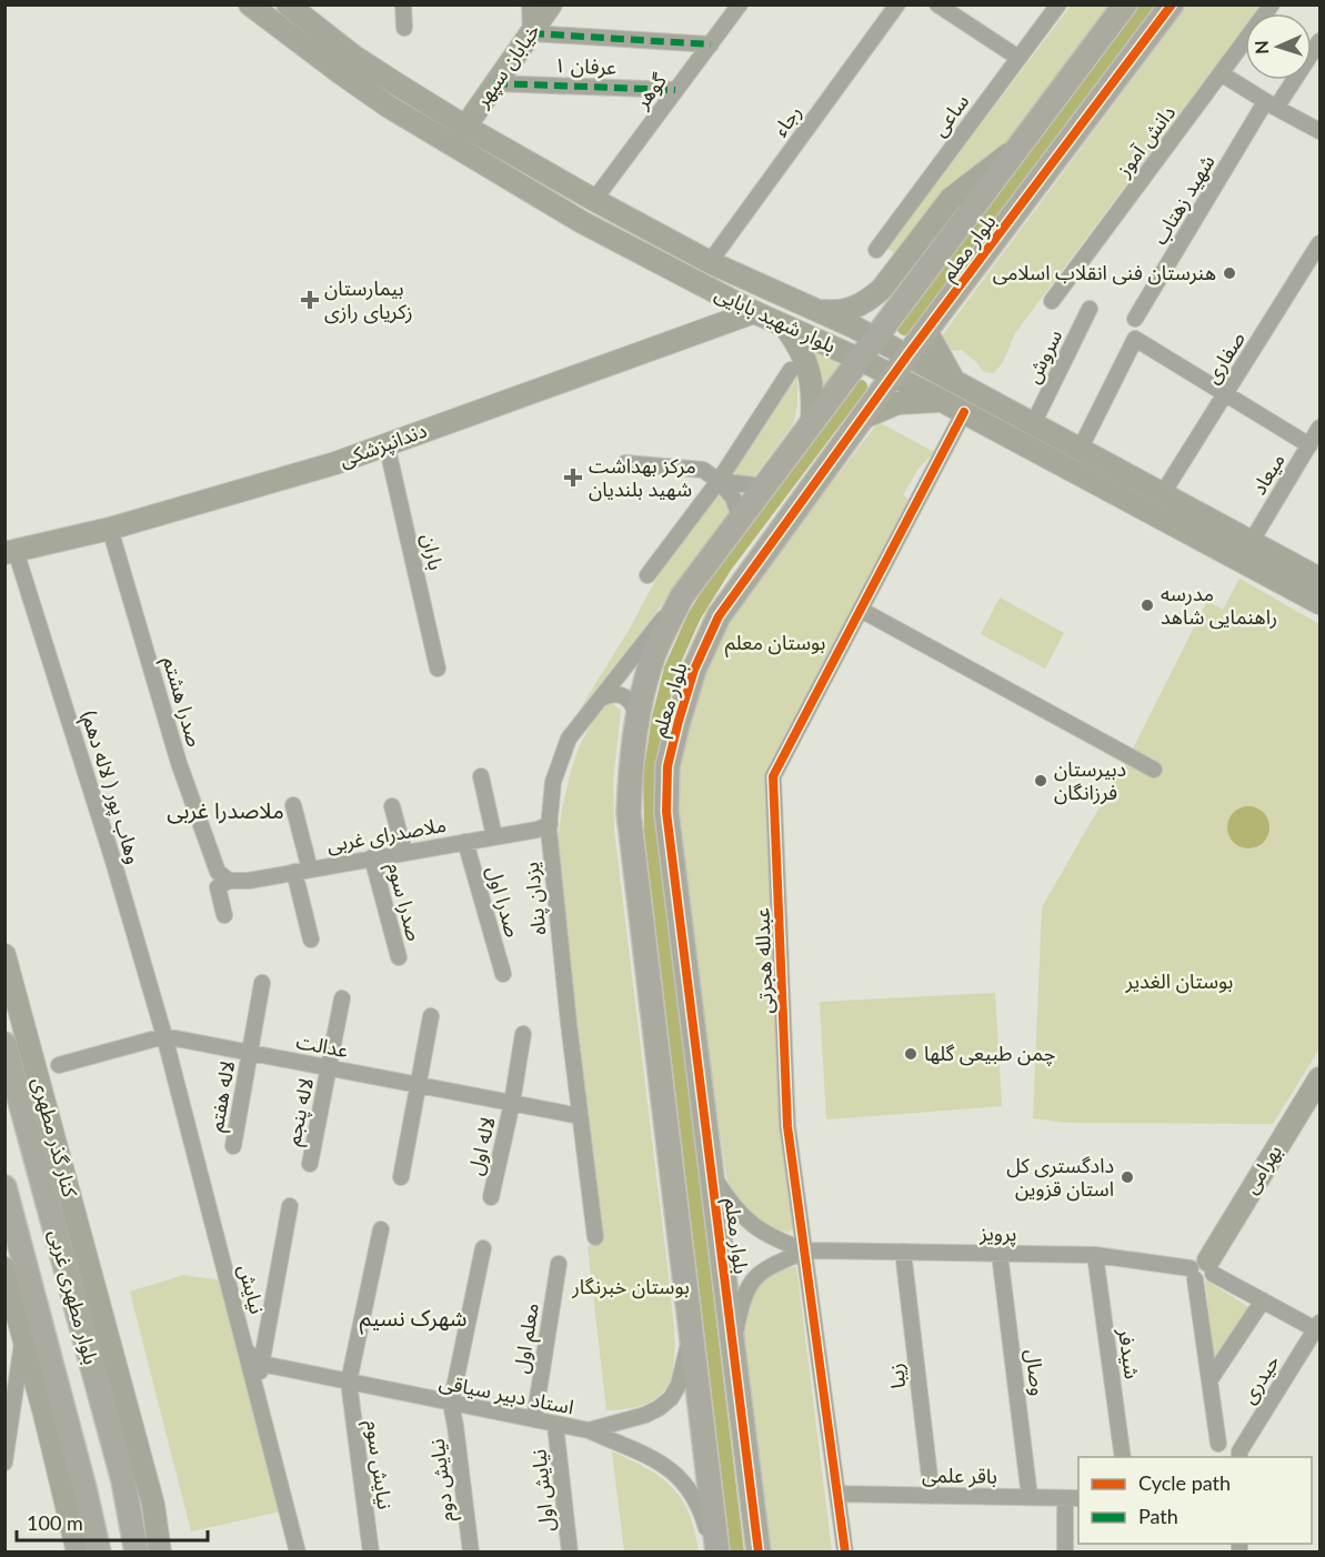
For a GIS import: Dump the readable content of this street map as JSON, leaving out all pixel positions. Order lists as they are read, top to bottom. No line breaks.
{"streets":{"main road":["خیابان سپهر","بلوار معلم","بلوار شهید بابایی","دندانپزشکی","کنار گذر مطهری","بهرامی","بلوار مطهری غربی"],"street":["عرفان ۱","گوهر","ساعی","رجاء","دانش آموز","شهید زهتاب","سروش","صفاری","میعاد","باران","صدرا هشتم","وهاب پور ( لاله دهم)","ملاصدرای غربی","یزدان پناه","صدرا سوم","صدرا اول","عبدلله هجرتی","عدالت","لاله هفتم","لاله پنجم","لاله اول","پرویز","نيايش","معلم اول","شیدفر","وصال","زیبا","حیدری","استاد دبیر سیاقی","نیایش سوم","باقر علمی","نیایش دوم","نیایش اول"]},"crossings":[["خیابان سپهر","عرفان ۱"],["خیابان سپهر","بلوار شهید بابایی"],["عرفان ۱","گوهر"],["گوهر","بلوار شهید بابایی"],["رجاء","بلوار شهید بابایی"],["بلوار معلم","بلوار شهید بابایی"],["بلوار معلم","یزدان پناه"],["بلوار معلم","پرویز"],["بلوار معلم","استاد دبیر سیاقی"],["بلوار شهید بابایی","سروش"],["بلوار شهید بابایی","صفاری"],["بلوار شهید بابایی","دندانپزشکی"],["بلوار شهید بابایی","میعاد"],["بلوار شهید بابایی","عبدلله هجرتی"],["دندانپزشکی","باران"],["دندانپزشکی","صدرا هشتم"],["دندانپزشکی","وهاب پور ( لاله دهم)"],["صدرا هشتم","ملاصدرای غربی"],["وهاب پور ( لاله دهم)","عدالت"],["وهاب پور ( لاله دهم)","نيايش"],["ملاصدرای غربی","یزدان پناه"],["ملاصدرای غربی","صدرا سوم"],["ملاصدرای غربی","صدرا اول"],["یزدان پناه","عدالت"],["عبدلله هجرتی","پرویز"],["عبدلله هجرتی","باقر علمی"],["عدالت","لاله هفتم"],["عدالت","لاله پنجم"],["عدالت","لاله اول"],["عدالت","نيايش"],["بهرامی","پرویز"],["پرویز","شیدفر"],["پرویز","وصال"],["پرویز","زیبا"],["پرویز","حیدری"],["معلم اول","استاد دبیر سیاقی"],["وصال","باقر علمی"],["زیبا","باقر علمی"],["استاد دبیر سیاقی","نیایش سوم"],["استاد دبیر سیاقی","نیایش دوم"],["استاد دبیر سیاقی","نیایش اول"]],"districts":["ملاصدرا غربی","شهرک نسیم"],"parks":["بوستان معلم","بوستان الغدیر","بوستان خبرنگار"],"places":{"other":["هنرستان فنی انقلاب اسلامی","مدرسه راهنمایی شاهد","دبیرستان فرزانگان","چمن طبیعی گلها","دادگستری کل استان قزوین"],"health":["بیمارستان زکریای رازی","مرکز بهداشت شهید بلندیان"]},"legend":["Cycle path","Path"],"scale_bar":"100 m","north":"left"}
